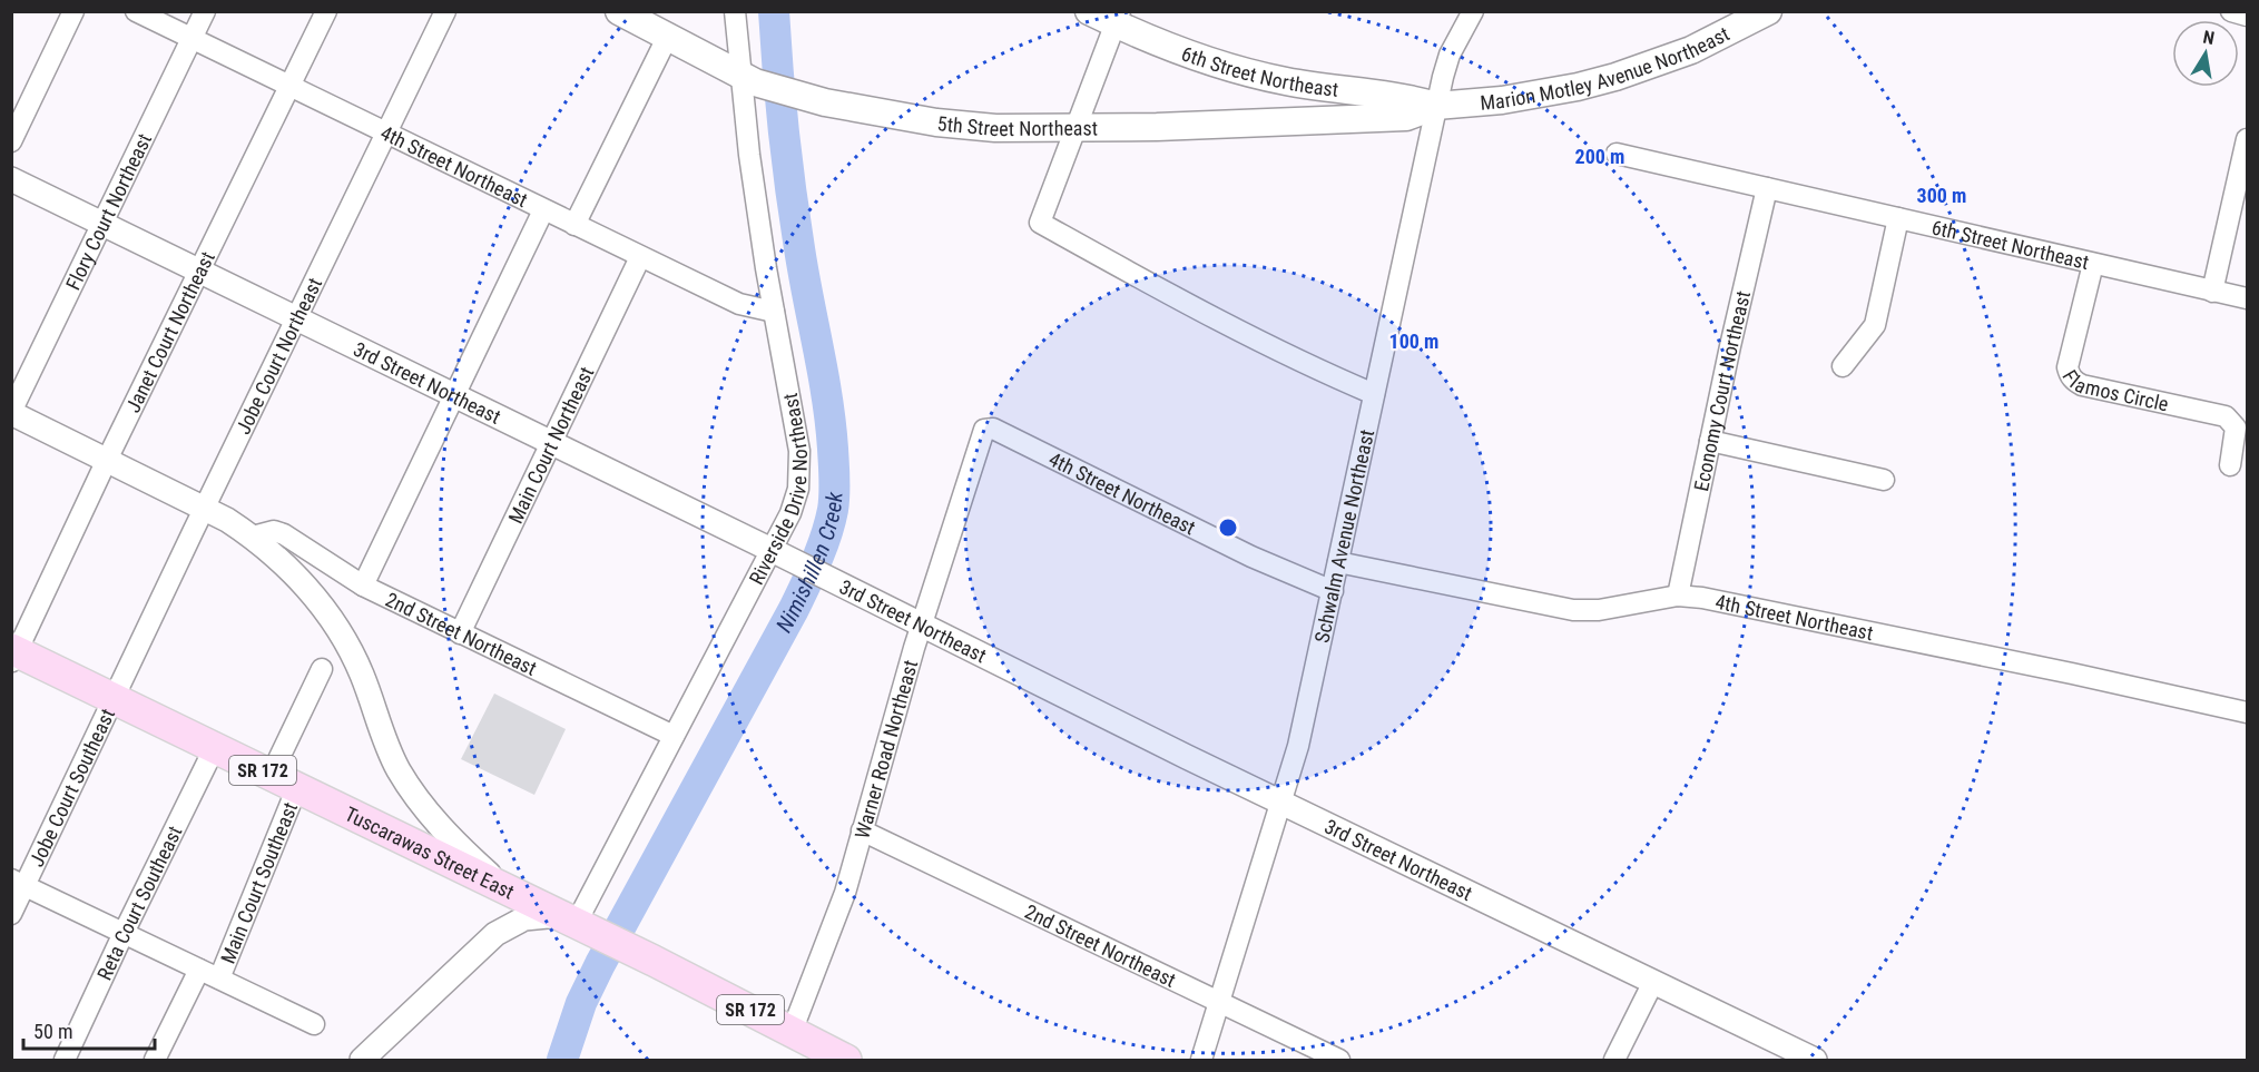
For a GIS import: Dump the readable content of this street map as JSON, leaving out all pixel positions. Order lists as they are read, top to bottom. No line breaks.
{"streets":{"main road":["Marion Motley Avenue Northeast","6th Street Northeast","5th Street Northeast","SR 172","Tuscarawas Street East"],"street":["4th Street Northeast","Flory Court Northeast","Janet Court Northeast","Jobe Court Northeast","3rd Street Northeast","Flamos Circle","Economy Court Northeast","Main Court Northeast","Riverside Drive Northeast","Schwalm Avenue Northeast","2nd Street Northeast","Warner Road Northeast","Jobe Court Southeast","Main Court Southeast","Reta Court Southeast"]},"crossings":[["Marion Motley Avenue Northeast","6th Street Northeast"],["Marion Motley Avenue Northeast","5th Street Northeast"],["Marion Motley Avenue Northeast","Schwalm Avenue Northeast"],["6th Street Northeast","5th Street Northeast"],["6th Street Northeast","Flamos Circle"],["6th Street Northeast","Economy Court Northeast"],["6th Street Northeast","Schwalm Avenue Northeast"],["5th Street Northeast","Riverside Drive Northeast"],["5th Street Northeast","Schwalm Avenue Northeast"],["4th Street Northeast","Flory Court Northeast"],["4th Street Northeast","Janet Court Northeast"],["4th Street Northeast","Jobe Court Northeast"],["4th Street Northeast","Economy Court Northeast"],["4th Street Northeast","Main Court Northeast"],["4th Street Northeast","Riverside Drive Northeast"],["4th Street Northeast","Schwalm Avenue Northeast"],["4th Street Northeast","Warner Road Northeast"],["Flory Court Northeast","3rd Street Northeast"],["Janet Court Northeast","3rd Street Northeast"],["Janet Court Northeast","Tuscarawas Street East"],["Jobe Court Northeast","3rd Street Northeast"],["Jobe Court Northeast","Jobe Court Southeast"],["Jobe Court Northeast","Tuscarawas Street East"],["3rd Street Northeast","Main Court Northeast"],["3rd Street Northeast","Riverside Drive Northeast"],["3rd Street Northeast","Schwalm Avenue Northeast"],["3rd Street Northeast","Warner Road Northeast"],["Main Court Northeast","2nd Street Northeast"],["Riverside Drive Northeast","2nd Street Northeast"],["Riverside Drive Northeast","Tuscarawas Street East"],["Schwalm Avenue Northeast","2nd Street Northeast"],["2nd Street Northeast","Warner Road Northeast"],["Warner Road Northeast","Tuscarawas Street East"],["Jobe Court Southeast","Tuscarawas Street East"],["Tuscarawas Street East","Main Court Southeast"],["Tuscarawas Street East","Reta Court Southeast"]],"water":["Nimishillen Creek"],"scale_bar":"50 m","north":"top","rings":["200 m","300 m","100 m"]}
